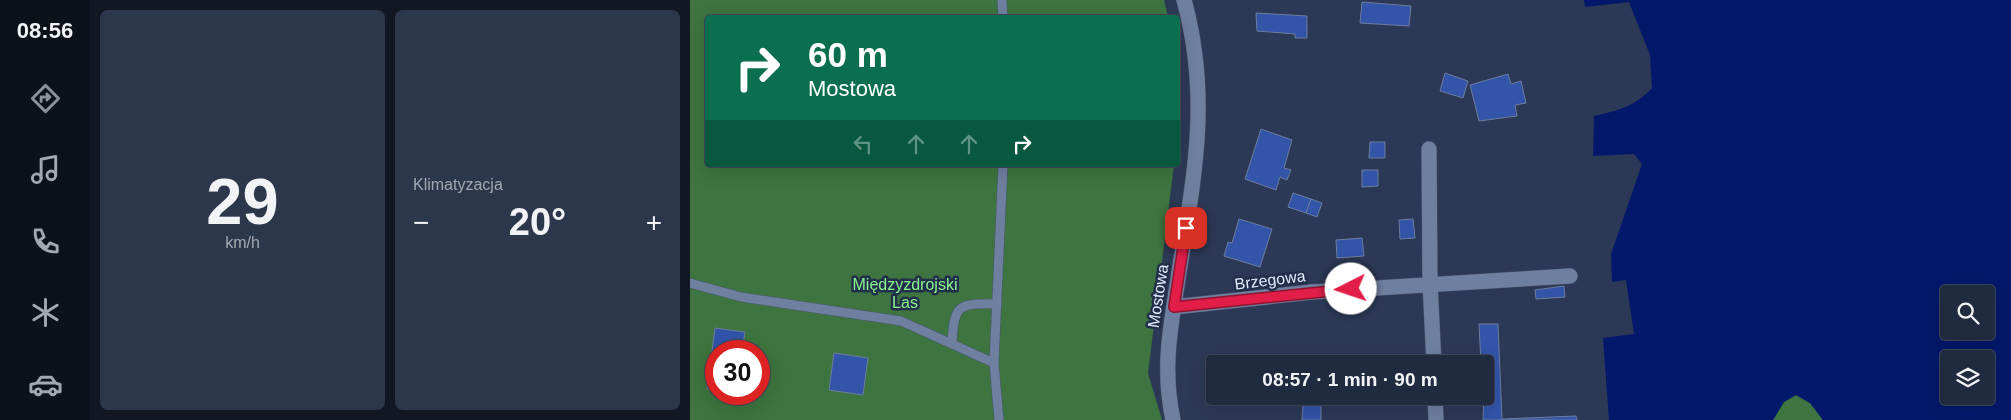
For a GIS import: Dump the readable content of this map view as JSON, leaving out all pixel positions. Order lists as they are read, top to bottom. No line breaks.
{"streets":{"street":["Brzegowa","Mostowa"]},"crossings":[["Brzegowa","Mostowa"]],"parks":["Międzyzdrojski Las"],"page":{"tabs":"08:56","tile":[["29","km/h"],"Klimatyzacja"],"turn":["60 m","Mostowa"],"heat":["−","20°","+"],"limit":"30","trip":"08:57 · 1 min · 90 m"}}
